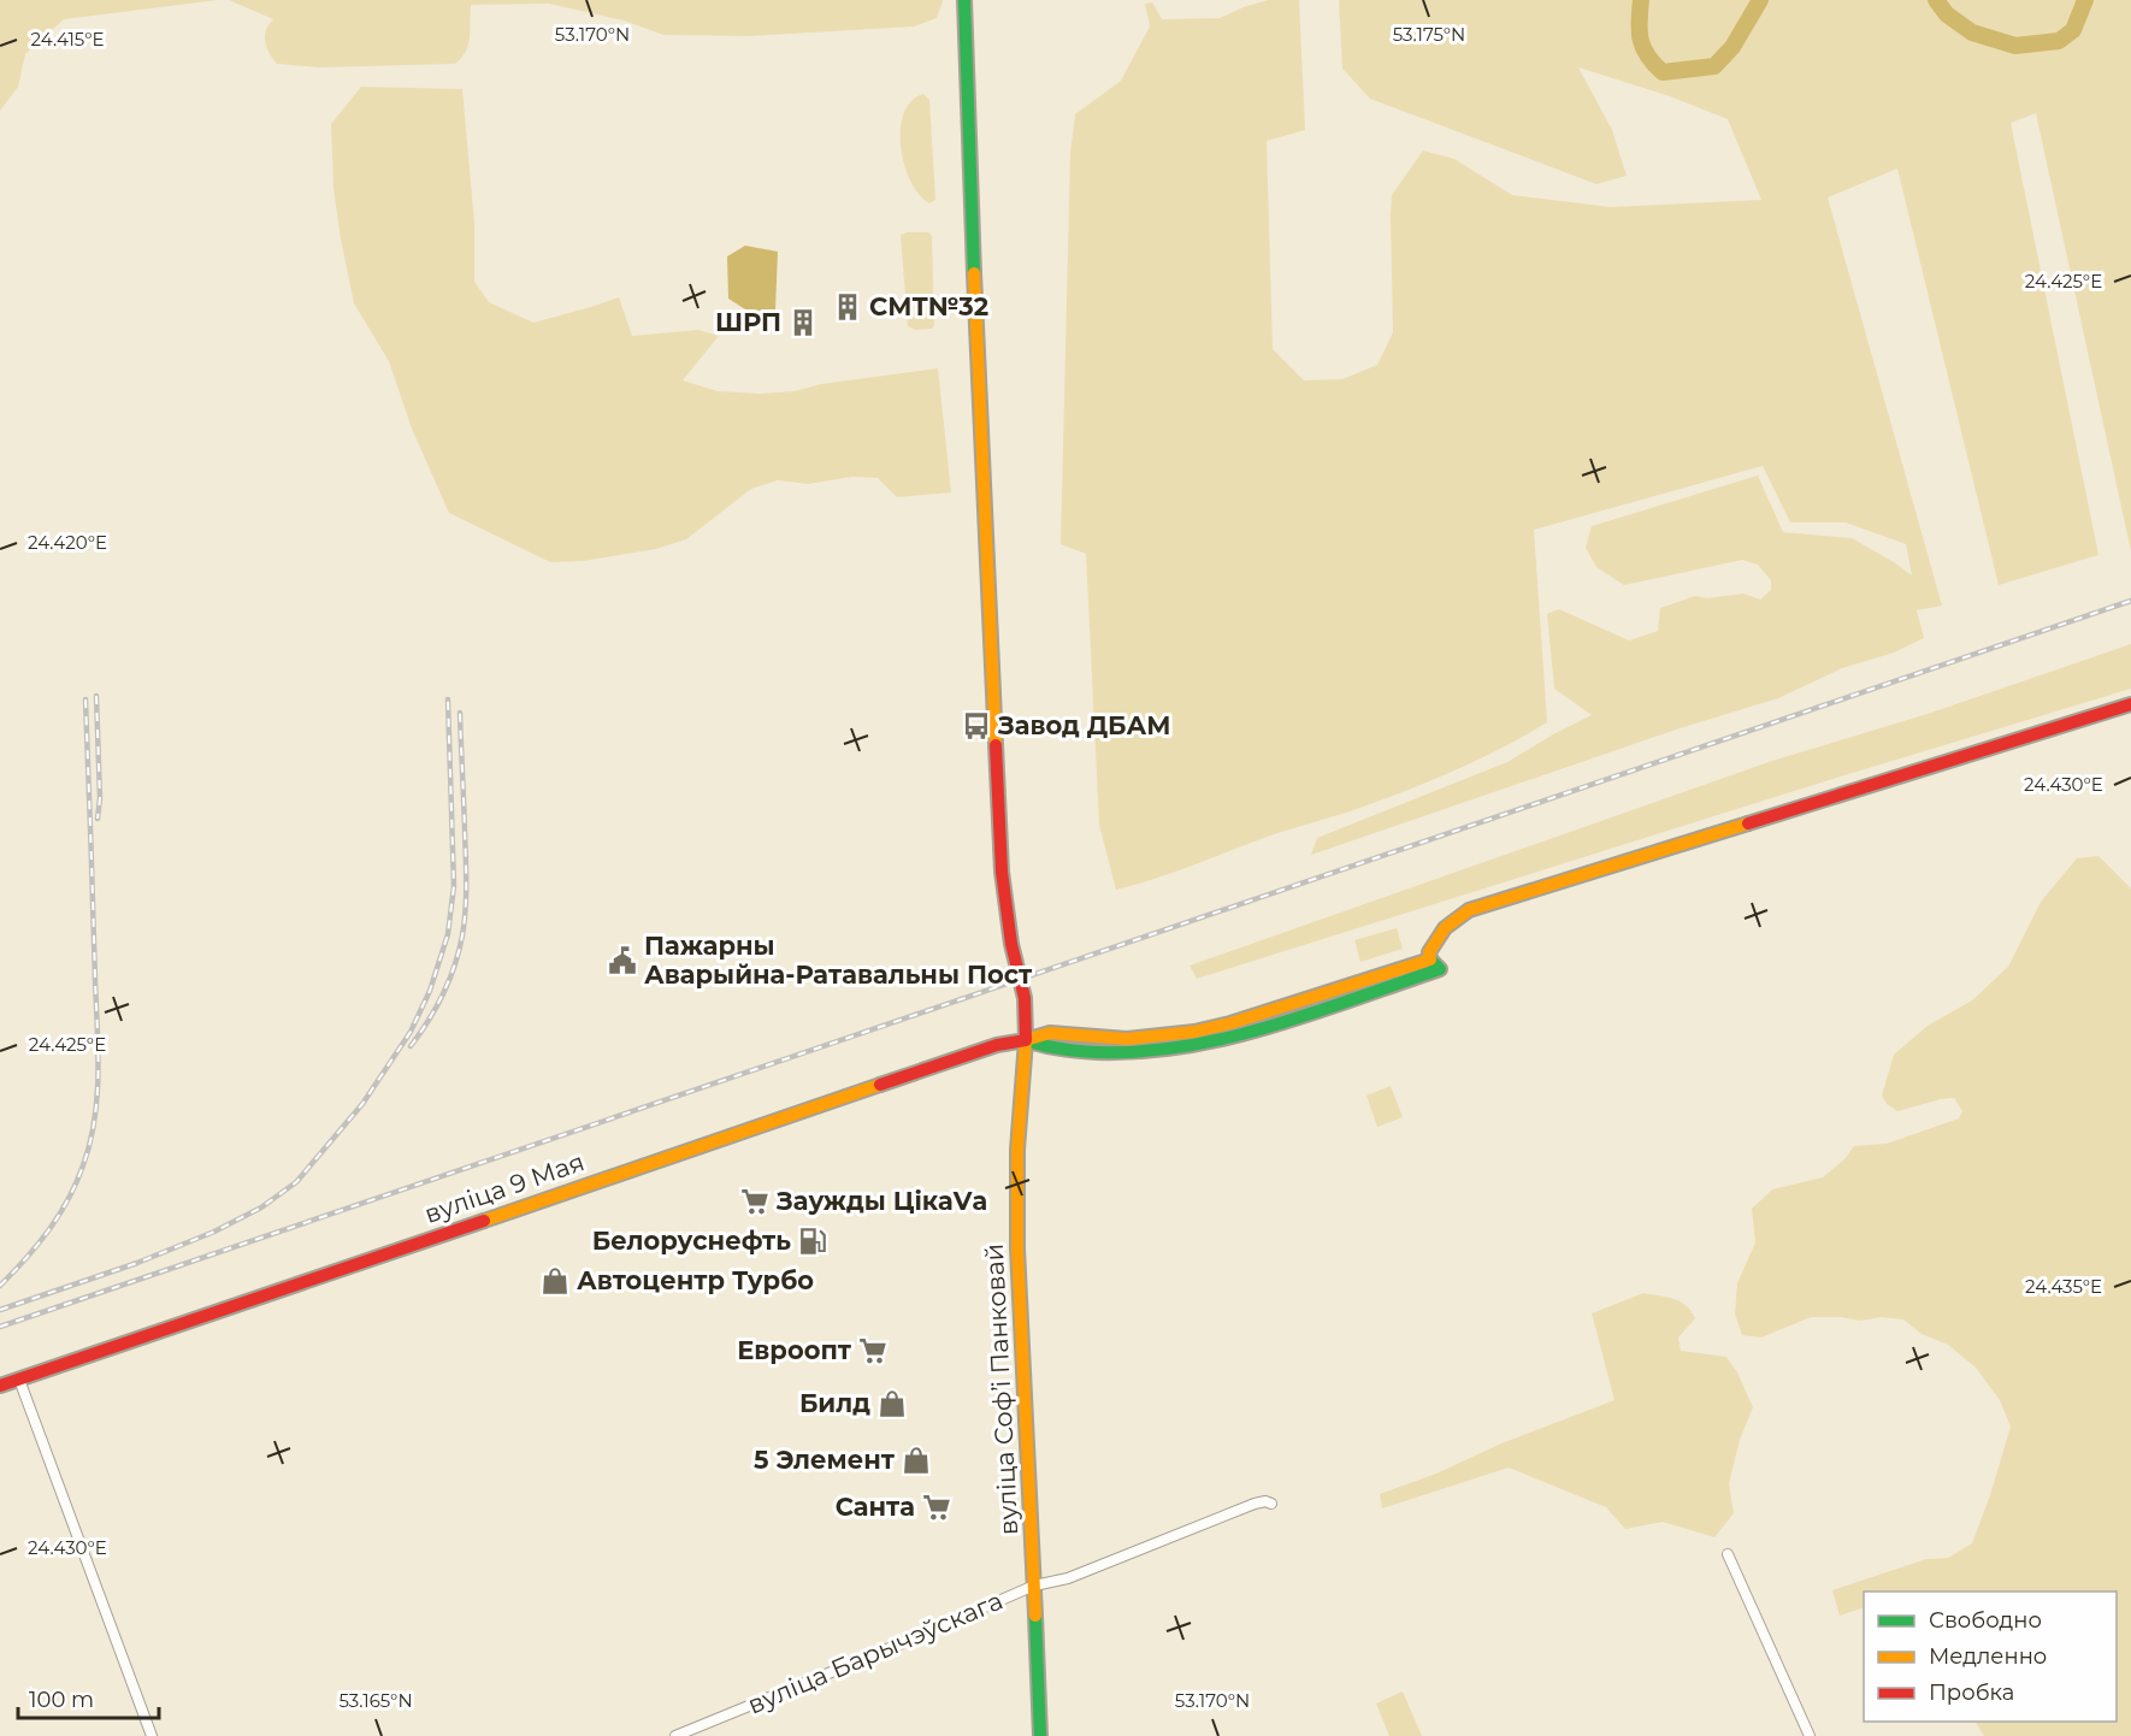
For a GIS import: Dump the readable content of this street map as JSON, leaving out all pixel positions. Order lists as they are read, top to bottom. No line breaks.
{"streets":{"main road":["вуліца 9 Мая","вуліца Софʼі Панковай"],"street":["вуліца Барычэўскага"]},"crossings":[["вуліца 9 Мая","вуліца Софʼі Панковай"],["вуліца Софʼі Панковай","вуліца Барычэўскага"]],"places":{"building":["СМТ№32","ШРП"],"bus stop":["Завод ДБАМ"],"public building":["Пажарны Аварыйна-Ратавальны Пост"],"supermarket":["Заужды ЦікаVа","Евроопт","Санта"],"fuel station":["Белоруснефть"],"shop":["Автоцентр Турбо","Билд","5 Элемент"]},"legend":["Свободно","Медленно","Пробка"],"scale_bar":"100 m","coordinates":["53.170°N","53.175°N","24.415°E","24.425°E","24.420°E","24.430°E","24.435°E","53.165°N"]}
